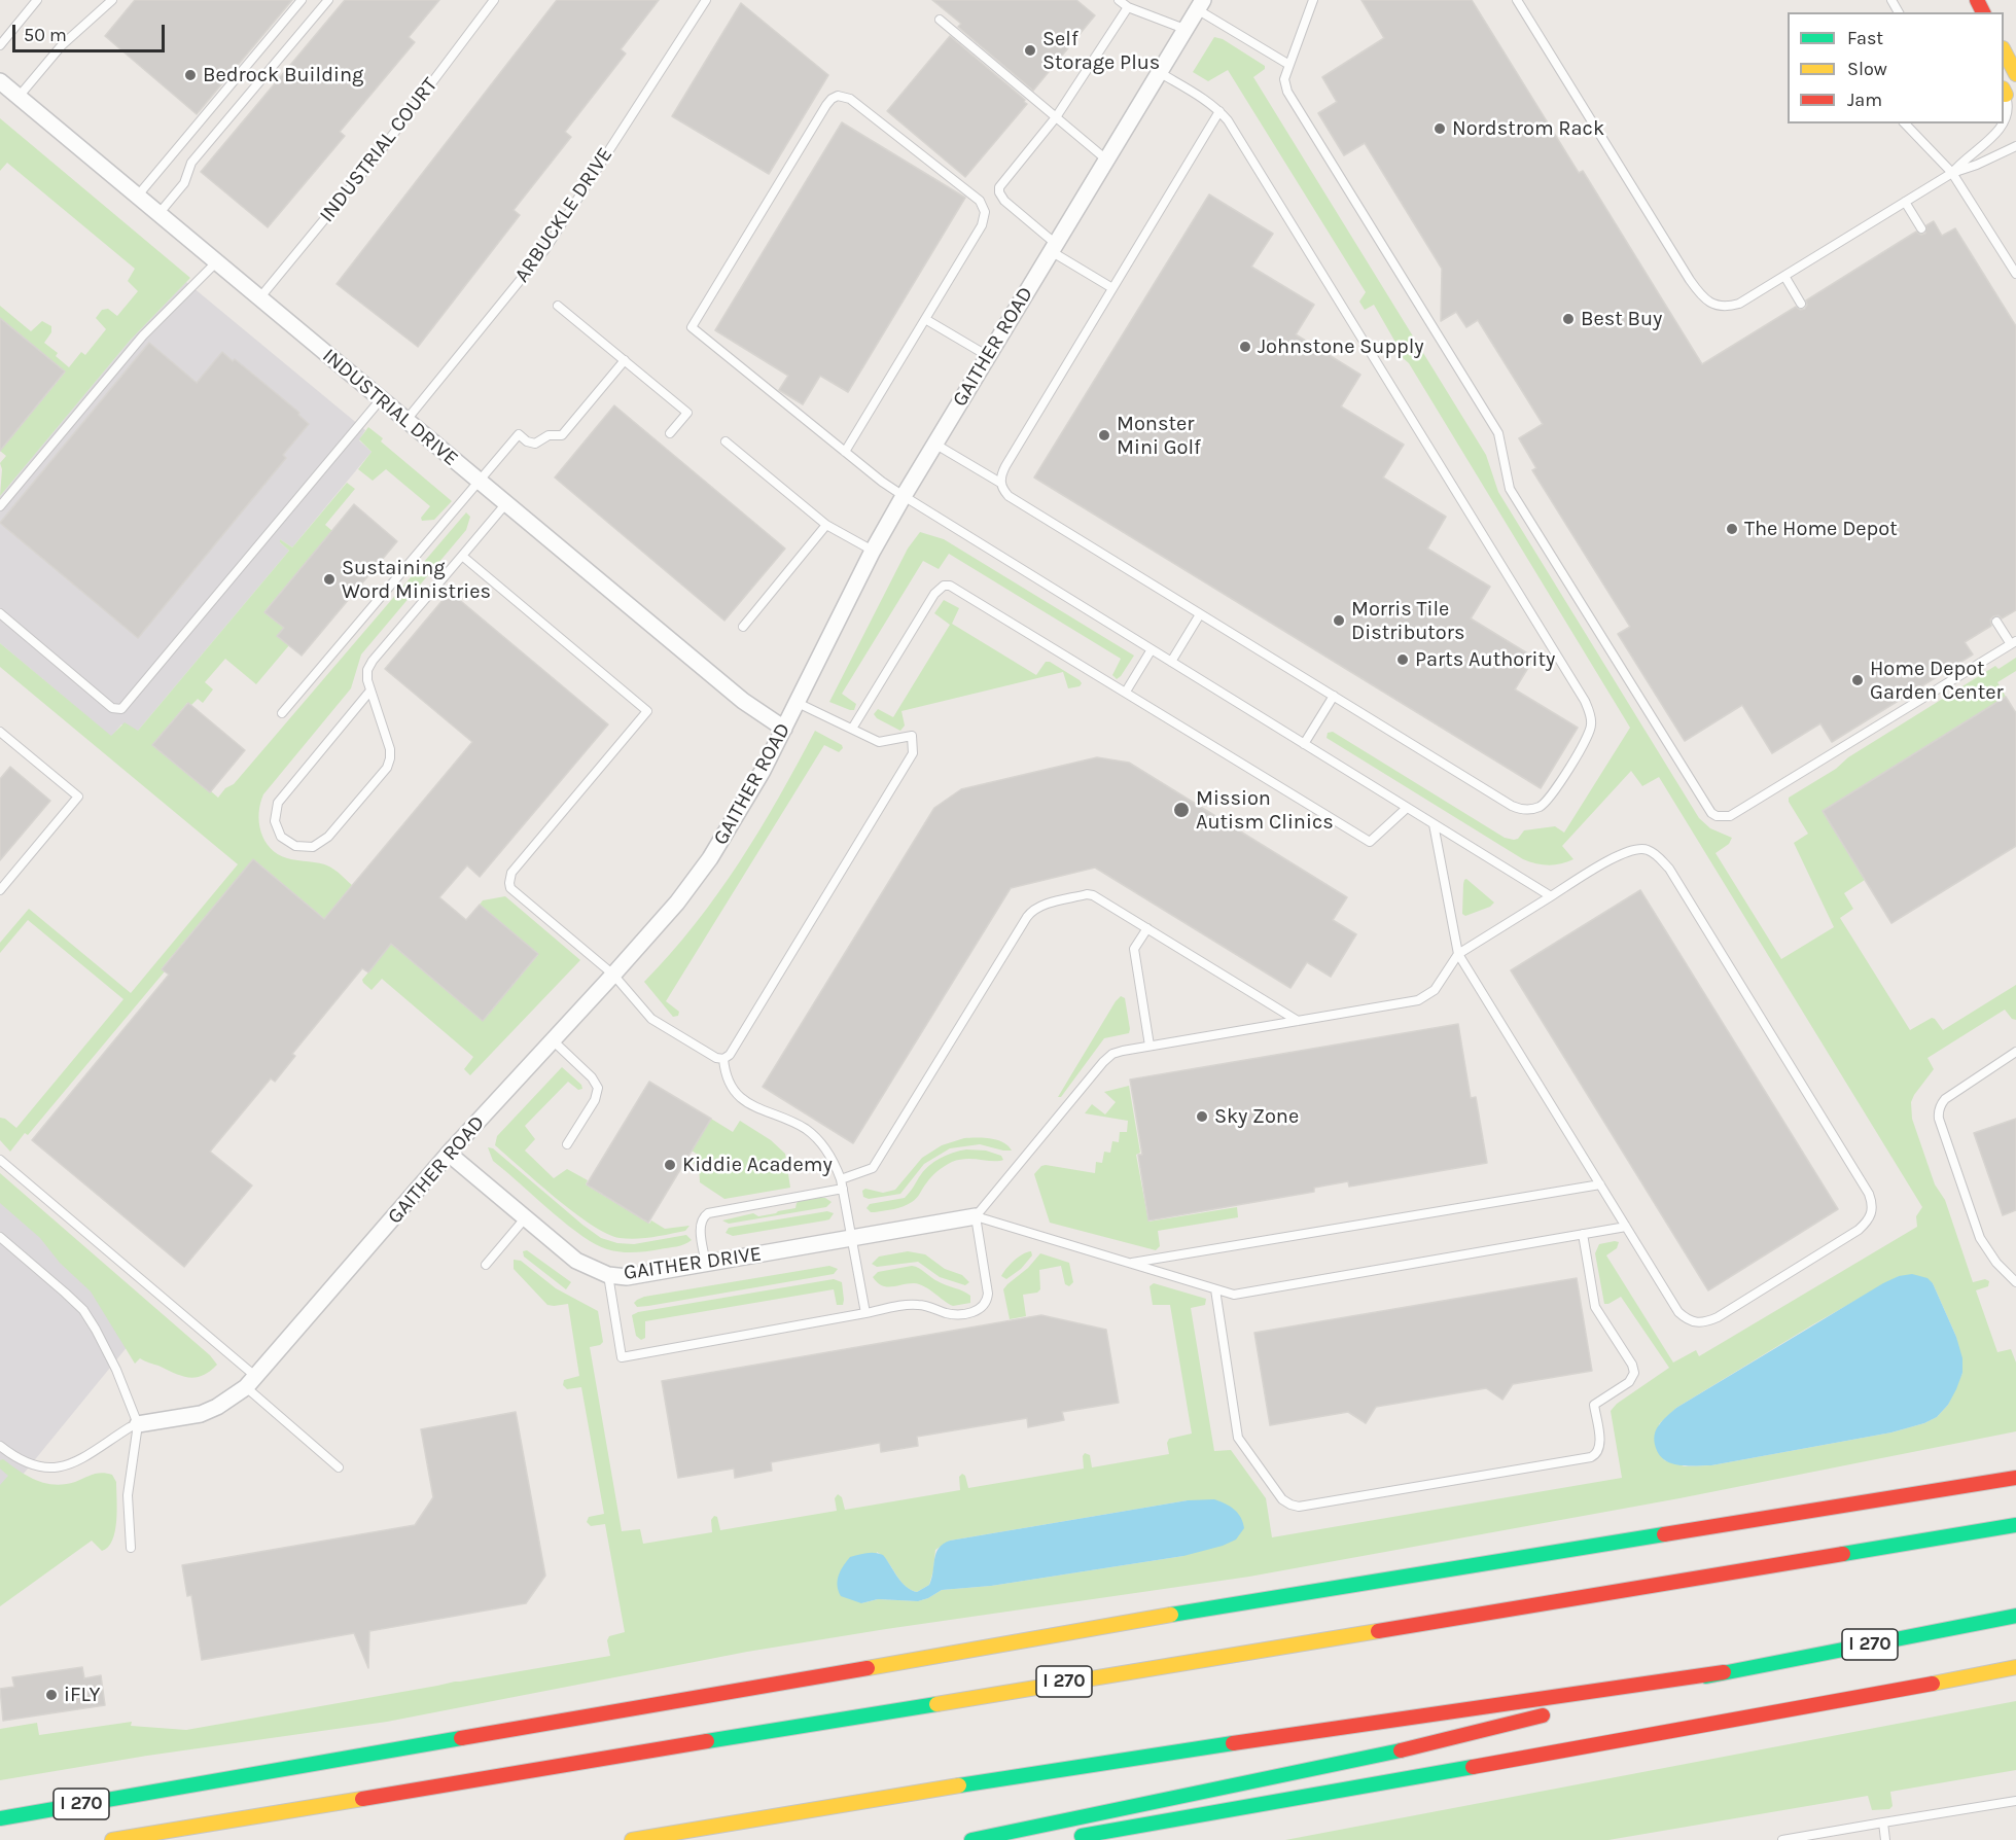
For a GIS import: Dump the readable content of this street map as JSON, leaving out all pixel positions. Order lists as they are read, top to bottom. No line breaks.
{"streets":{"main road":["I 270"],"street":["GAITHER ROAD","INDUSTRIAL DRIVE","GAITHER DRIVE"],"lane":["INDUSTRIAL COURT","ARBUCKLE DRIVE"]},"crossings":[["INDUSTRIAL COURT","INDUSTRIAL DRIVE"],["ARBUCKLE DRIVE","INDUSTRIAL DRIVE"],["GAITHER ROAD","INDUSTRIAL DRIVE"],["GAITHER ROAD","GAITHER DRIVE"]],"places":["Self Storage Plus","Bedrock Building","Nordstrom Rack","Best Buy","Johnstone Supply","Monster Mini Golf","The Home Depot","Sustaining Word Ministries","Morris Tile Distributors","Parts Authority","Home Depot Garden Center","Mission Autism Clinics","Sky Zone","Kiddie Academy","iFLY"],"legend":["Fast","Slow","Jam"],"scale_bar":"50 m"}
